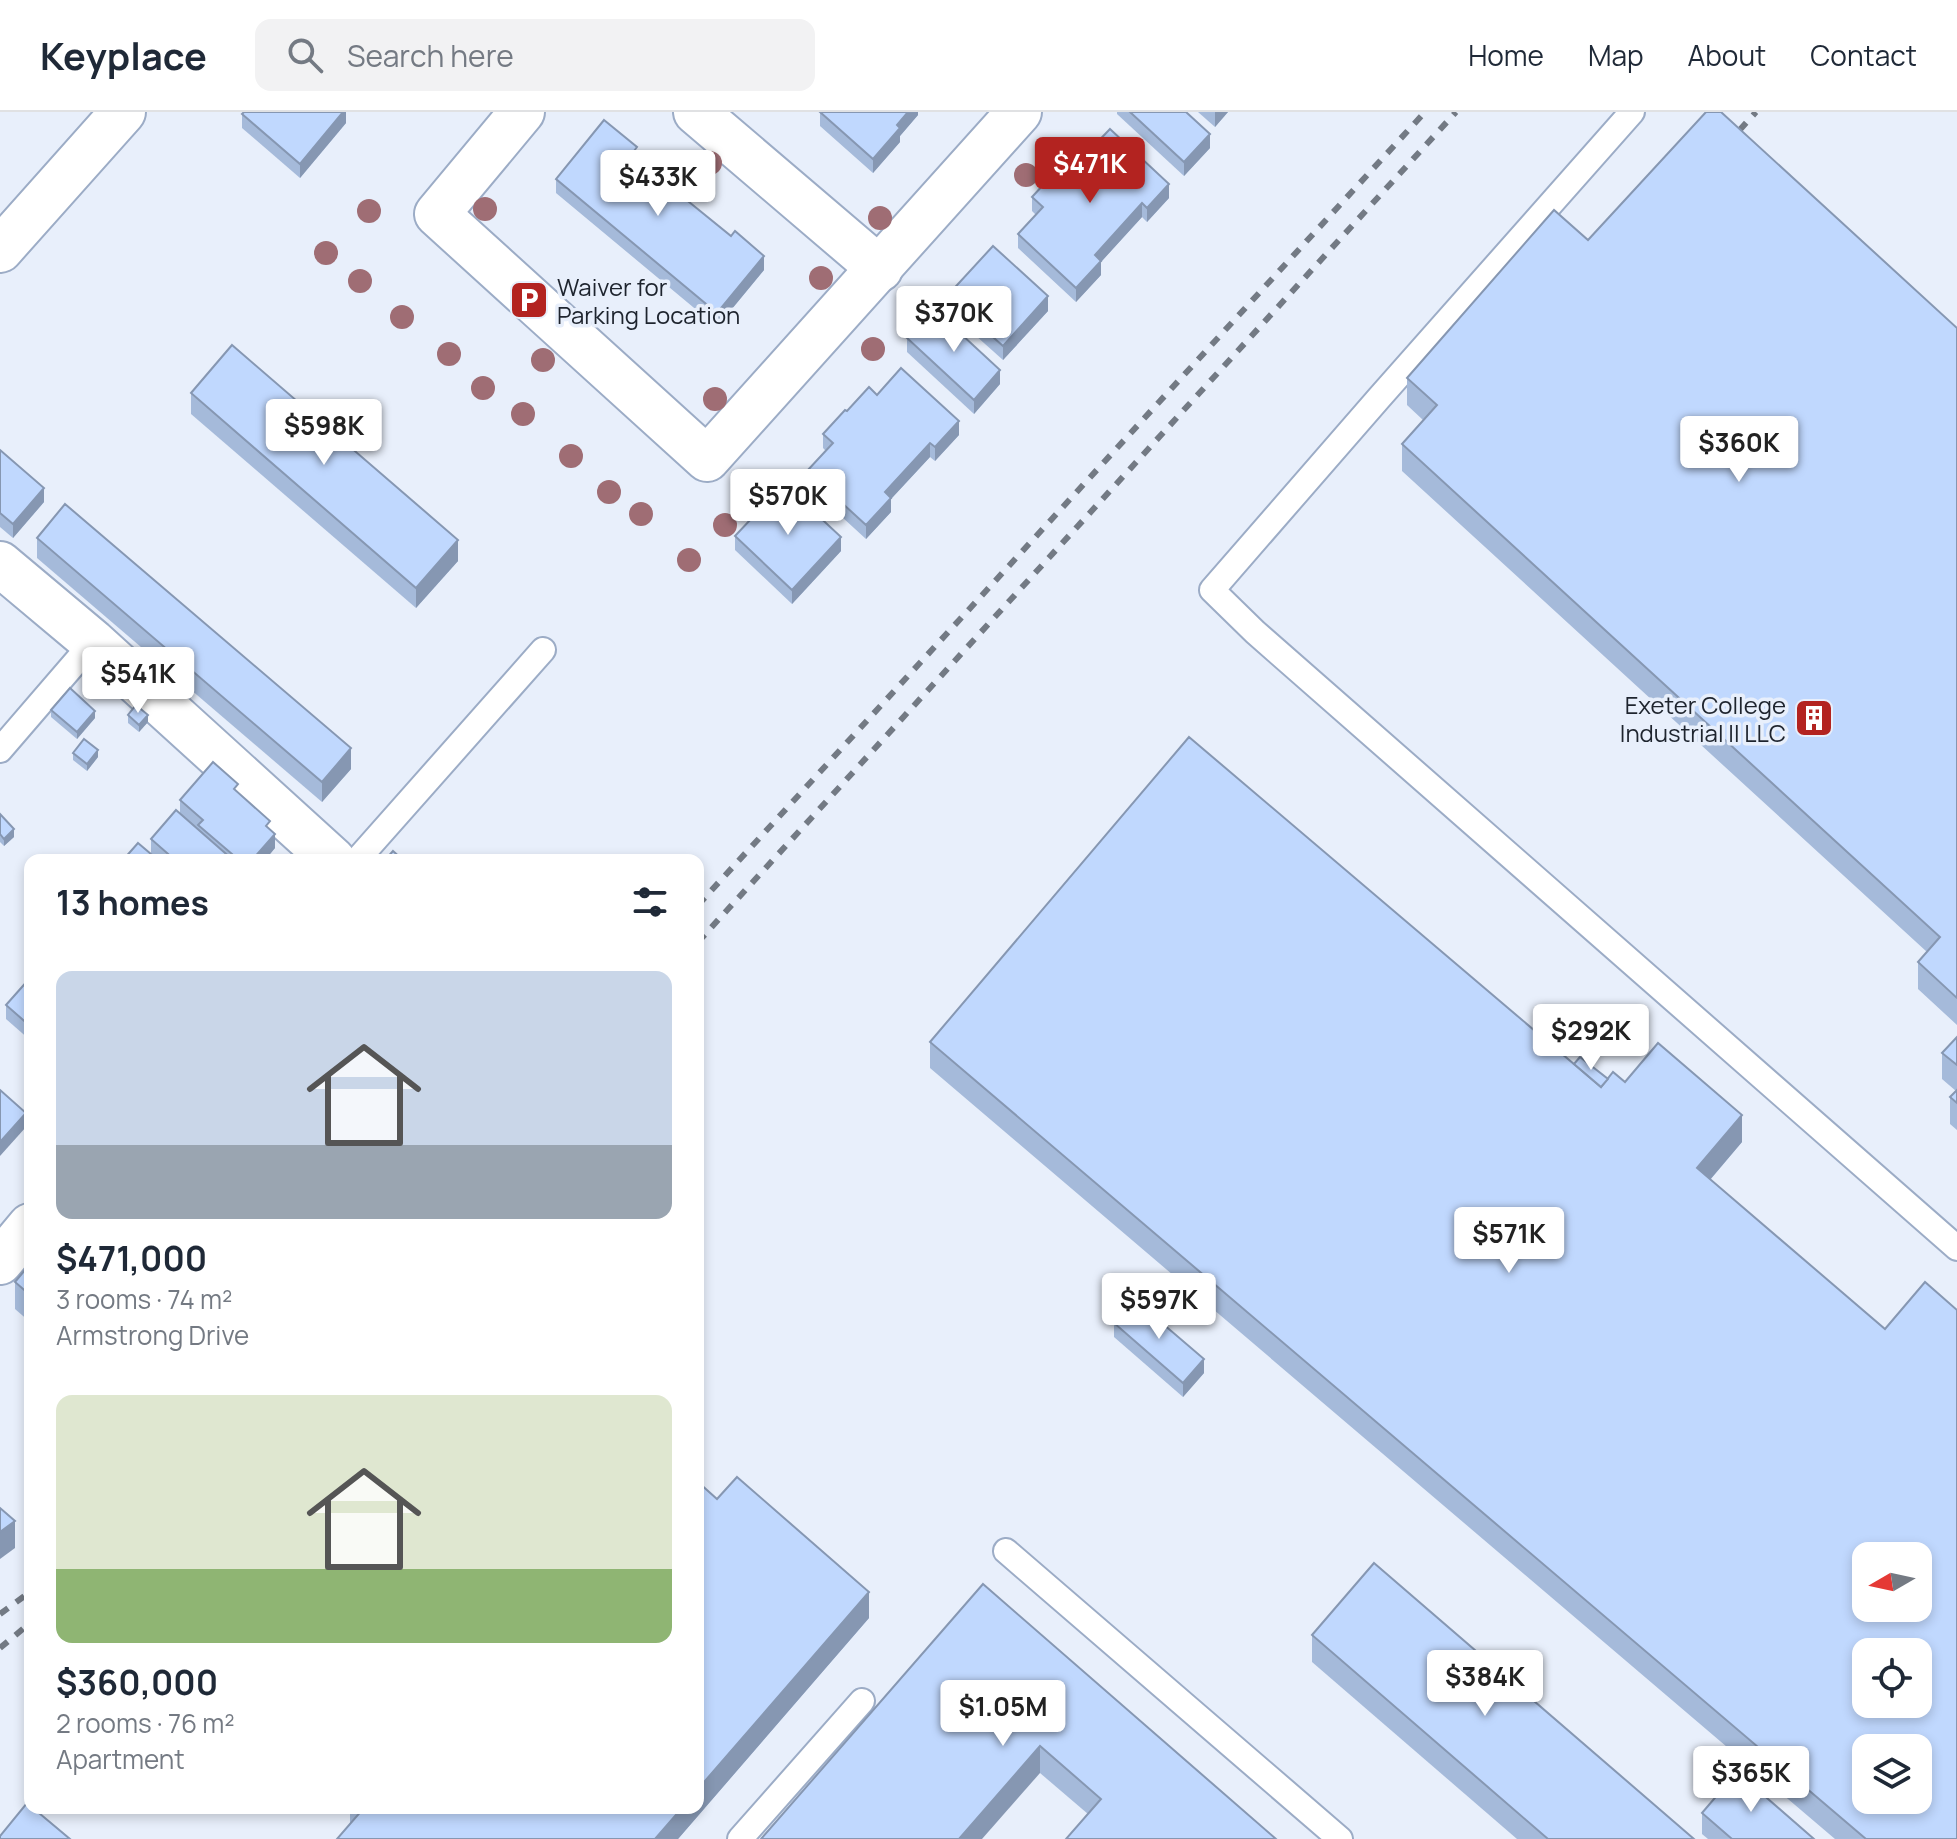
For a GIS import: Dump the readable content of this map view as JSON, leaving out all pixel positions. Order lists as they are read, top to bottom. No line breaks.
{"places":{"parking":["Waiver for Parking Location"],"building":["Exeter College Industrial II LLC"]},"north":"left","page":{"header":"Keyplace","search":"Search here","nav":["Home","Map","About","Contact"],"price":["$471K","$433K","$370K","$598K","$360K","$570K","$541K","$292K","$571K","$597K","$384K","$1.05M","$365K"],"heading":"13 homes","list":[{"name":"$471,000","note":"3 rooms · 74 m² · Armstrong Drive"},{"name":"$360,000","note":"2 rooms · 76 m² · Apartment"}]}}
